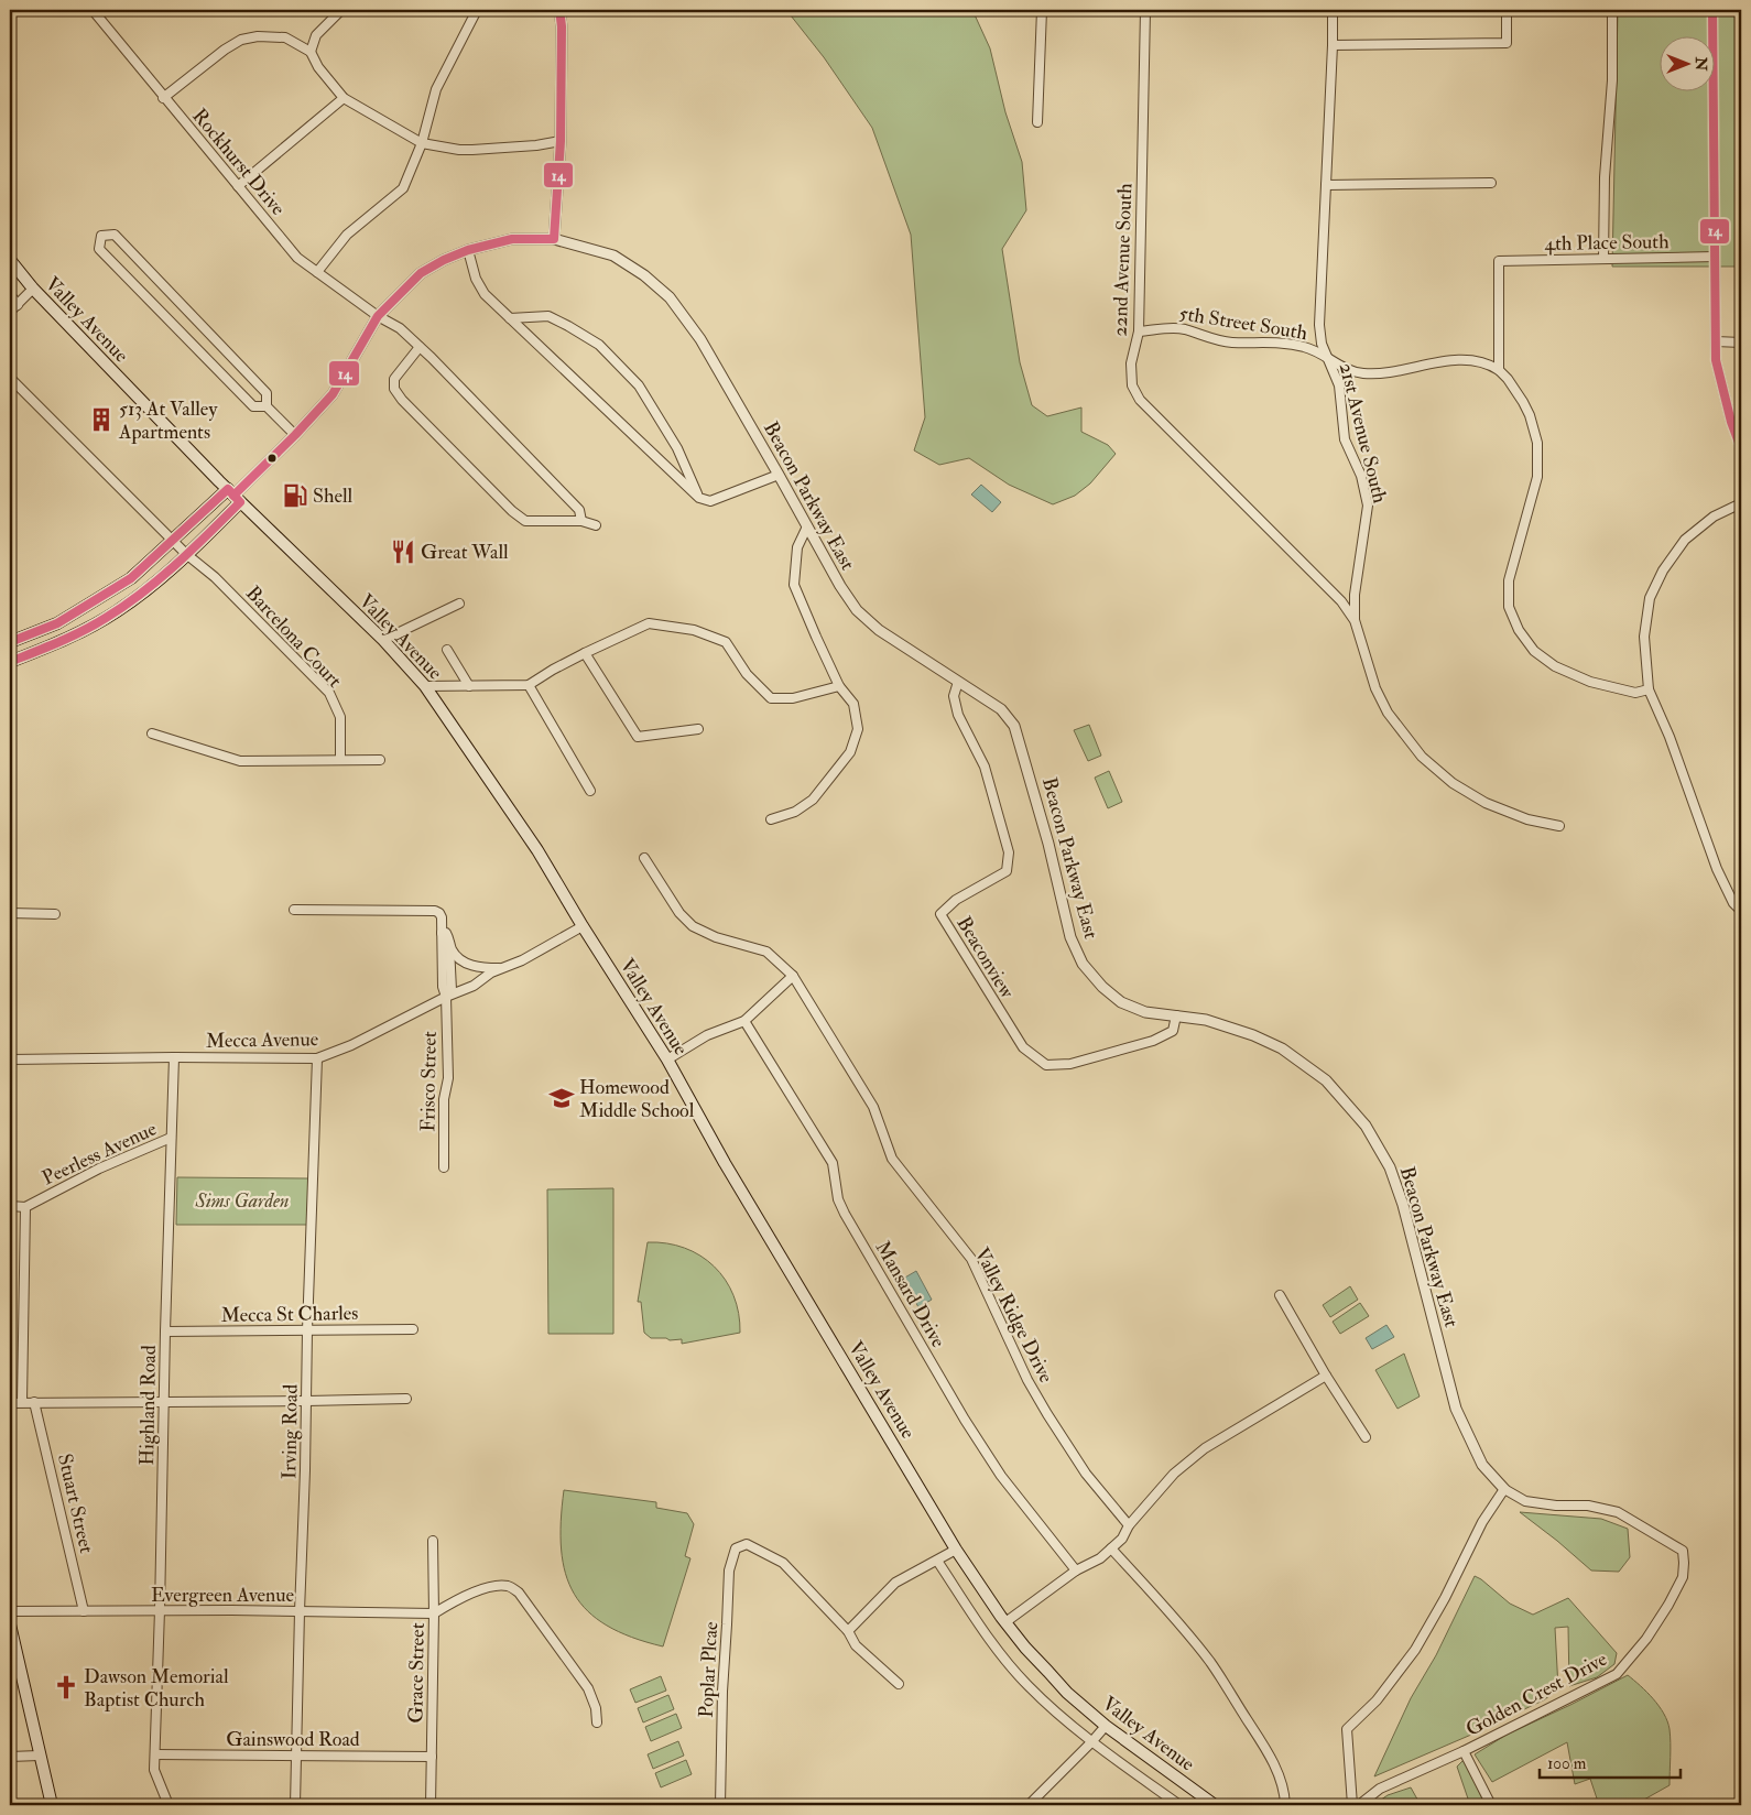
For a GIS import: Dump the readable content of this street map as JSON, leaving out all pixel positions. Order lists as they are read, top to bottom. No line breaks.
{"streets":{"main road":["Valley Avenue"],"street":["Rockhurst Drive","4th Place South","22nd Avenue South","5th Street South","21st Avenue South","Beacon Parkway East","Barcelona Court","Beaconview","Mecca Avenue","Frisco Street","Peerless Avenue","Mansard Drive","Mecca St Charles","Valley Ridge Drive","Highland Road","Irving Road","Stuart Street","Evergreen Avenue","Poplar Plcae","Grace Street","Golden Crest Drive","Gainswood Road"]},"crossings":[["Rockhurst Drive","Beacon Parkway East"],["4th Place South","5th Street South"],["22nd Avenue South","5th Street South"],["22nd Avenue South","21st Avenue South"],["Valley Avenue","Beacon Parkway East"],["Valley Avenue","Mecca Avenue"],["5th Street South","21st Avenue South"],["Beacon Parkway East","Beaconview"],["Beacon Parkway East","Golden Crest Drive"],["Mecca Avenue","Frisco Street"],["Mecca Avenue","Highland Road"],["Mecca Avenue","Irving Road"],["Peerless Avenue","Highland Road"],["Mecca St Charles","Highland Road"],["Mecca St Charles","Irving Road"],["Highland Road","Evergreen Avenue"],["Highland Road","Gainswood Road"],["Irving Road","Evergreen Avenue"],["Irving Road","Gainswood Road"],["Stuart Street","Evergreen Avenue"],["Evergreen Avenue","Grace Street"],["Grace Street","Gainswood Road"]],"parks":["Sims Garden"],"places":{"building":["513 At Valley Apartments"],"fuel station":["Shell"],"restaurant":["Great Wall"],"school or university":["Homewood Middle School"],"church":["Dawson Memorial Baptist Church"]},"lines":["transit line 14"],"scale_bar":"100 m","north":"right"}
